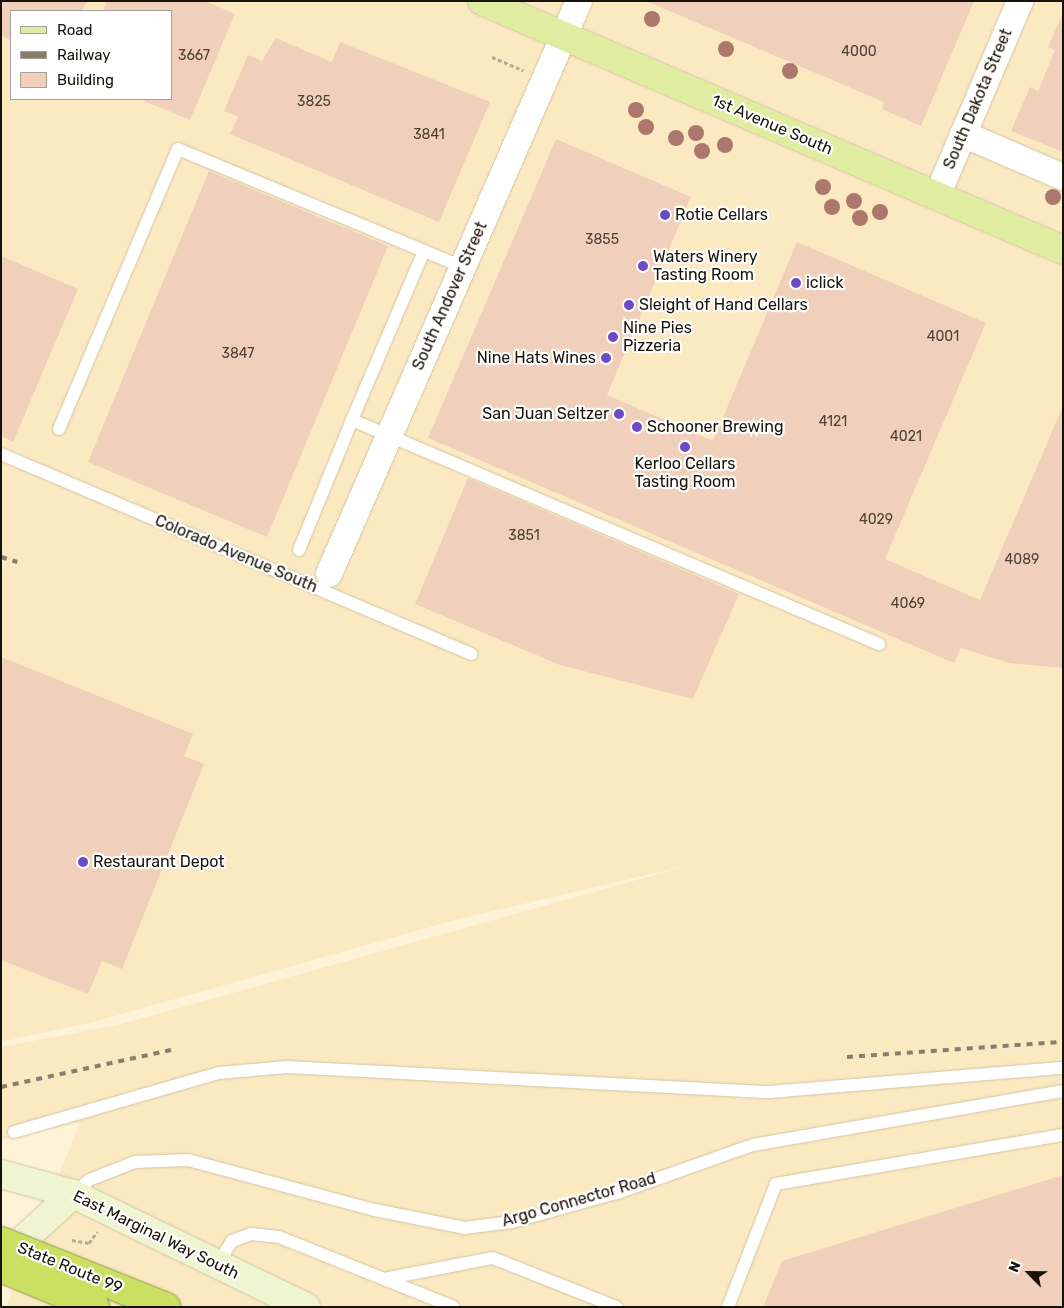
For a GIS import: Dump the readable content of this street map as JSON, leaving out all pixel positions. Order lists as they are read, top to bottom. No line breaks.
{"streets":{"highway":["State Route 99"],"main road":["1st Avenue South","East Marginal Way South"],"street":["South Dakota Street","South Andover Street"],"lane":["Colorado Avenue South","Argo Connector Road"]},"crossings":[["South Dakota Street","1st Avenue South"],["1st Avenue South","South Andover Street"],["South Andover Street","Colorado Avenue South"],["Argo Connector Road","East Marginal Way South"]],"places":["Rotie Cellars","Waters Winery Tasting Room","iclick","Sleight of Hand Cellars","Nine Pies Pizzeria","Nine Hats Wines","San Juan Seltzer","Schooner Brewing","Kerloo Cellars Tasting Room","Restaurant Depot"],"house_numbers":["4000","3667","3825","3841","3855","4001","3847","4121","4021","4029","3851","4089","4069"],"legend":["Road","Railway","Building"],"north":"top left"}
